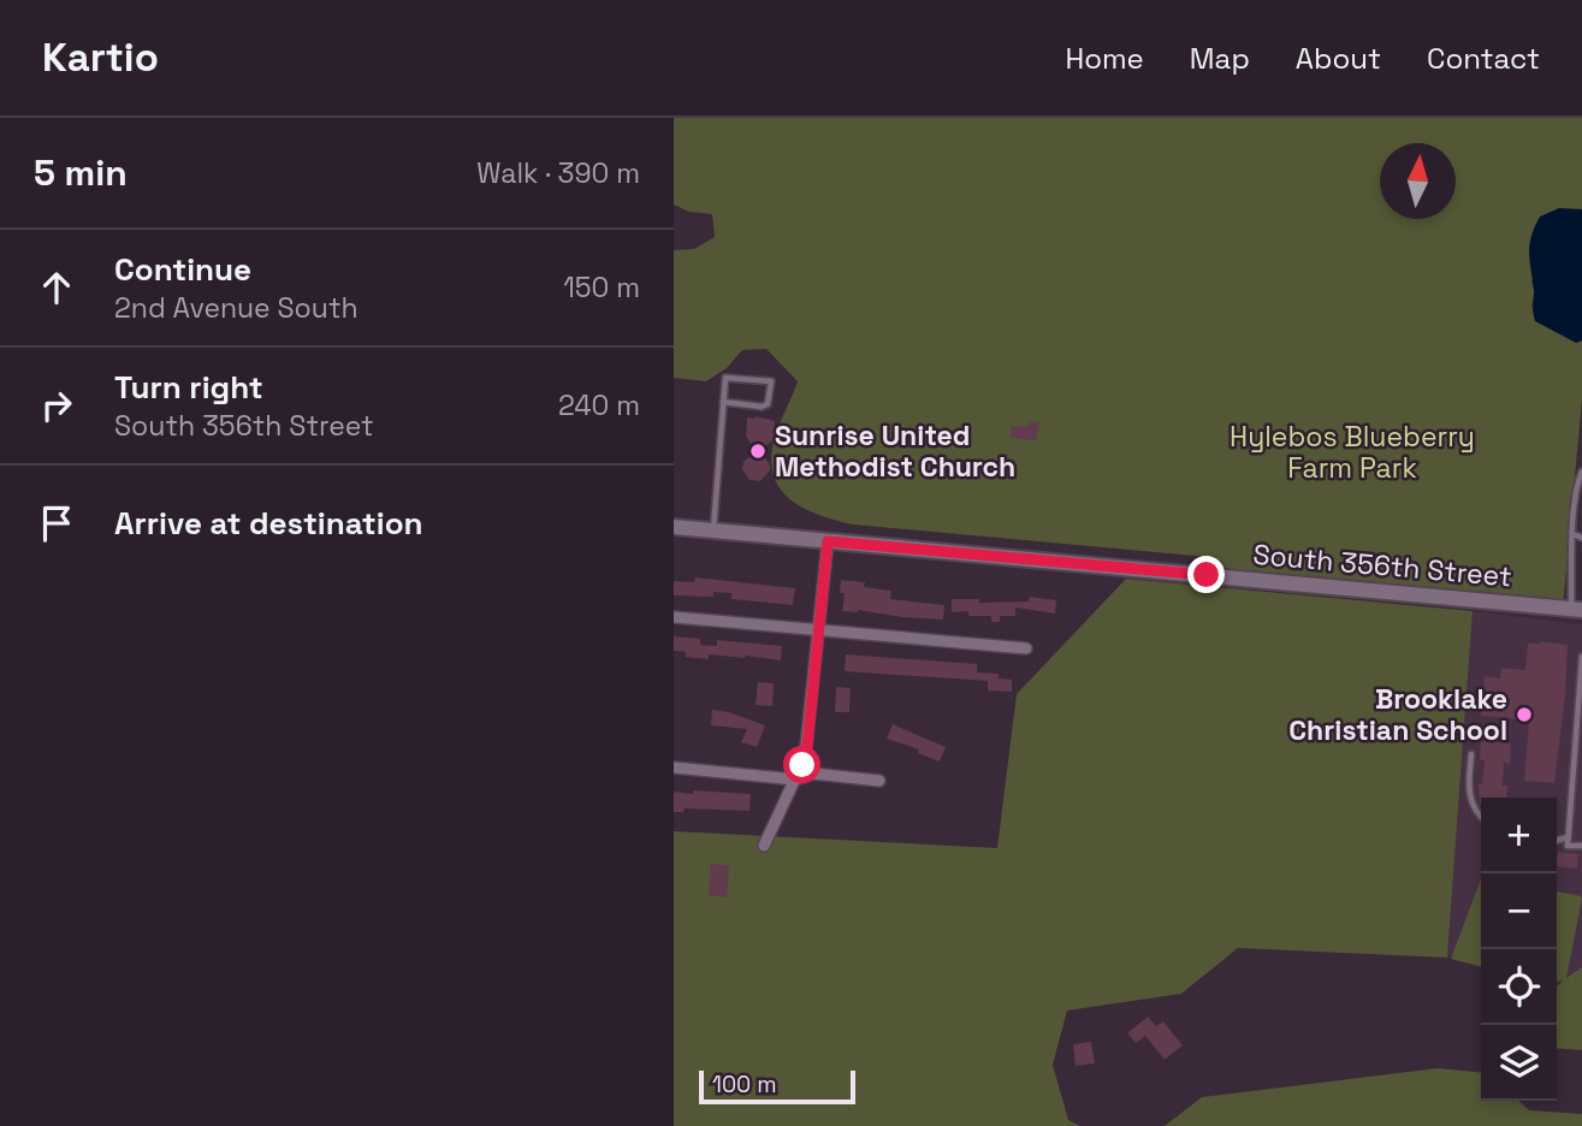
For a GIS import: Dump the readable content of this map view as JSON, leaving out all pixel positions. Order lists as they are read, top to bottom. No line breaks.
{"streets":{"main road":["South 356th Street"]},"parks":["Hylebos Blueberry Farm Park"],"places":["Sunrise United Methodist Church","Brooklake Christian School"],"scale_bar":"100 m","north":"top","page":{"header":"Kartio","nav":["Home","Map","About","Contact"],"heading":["5 min","Walk · 390 m"],"list":[["Continue","2nd Avenue South","150 m"],["Turn right","South 356th Street","240 m"],"Arrive at destination"],"map_buttons":["+","−"],"scale":"100 m"}}
